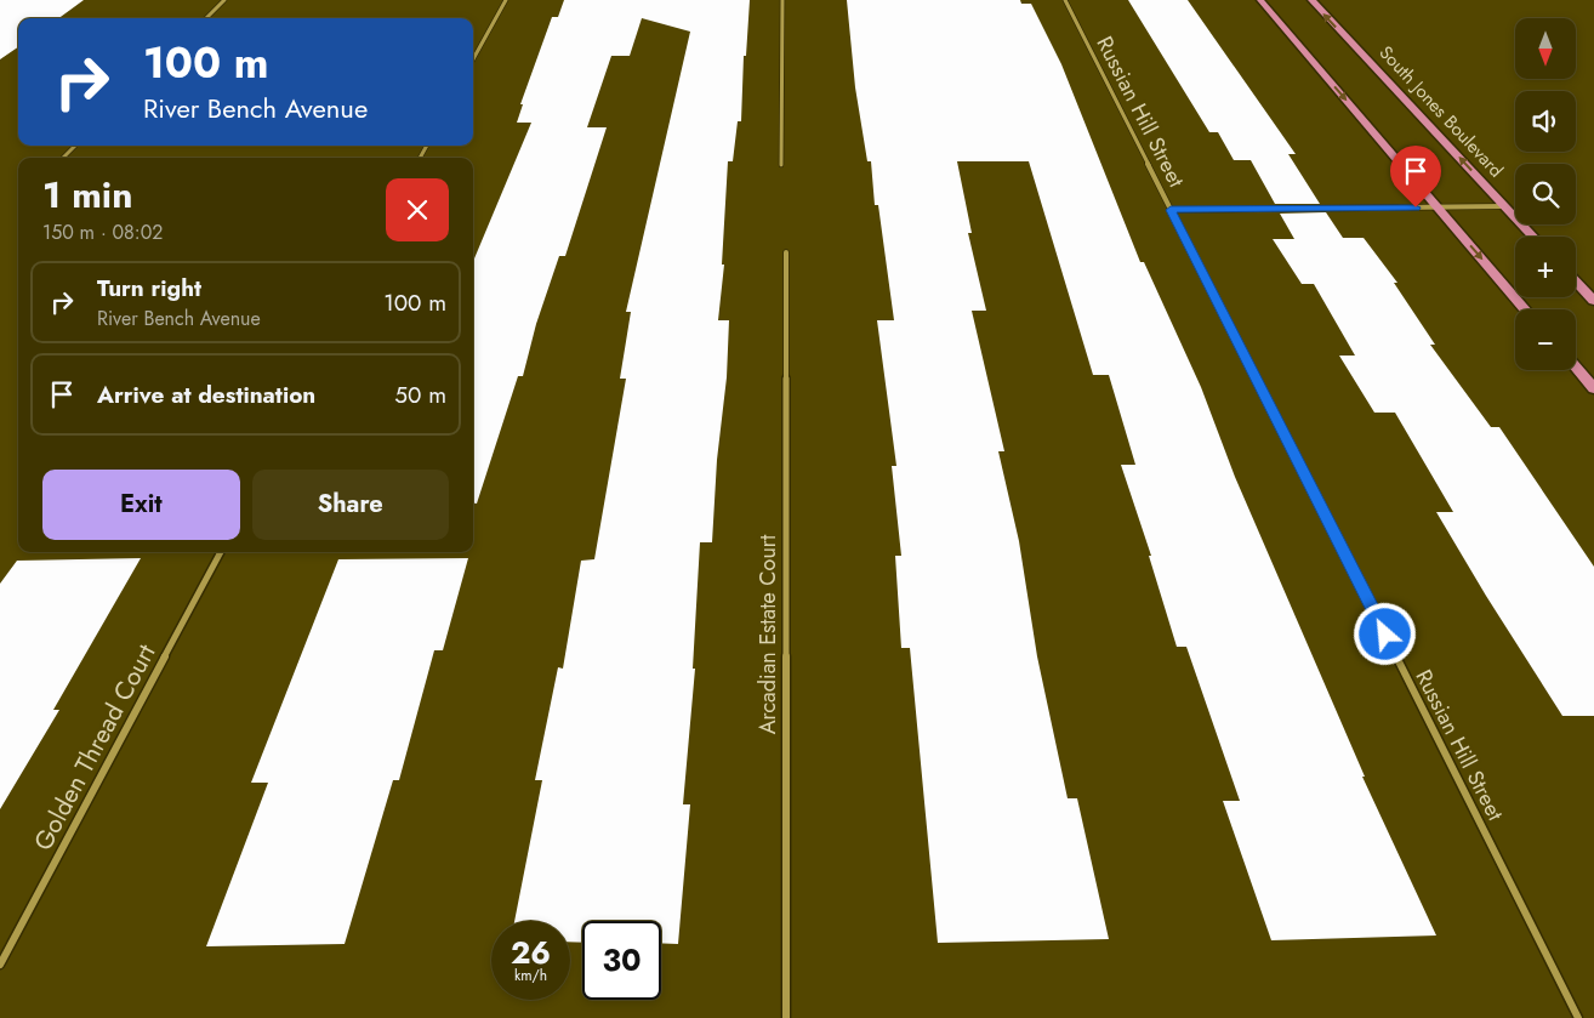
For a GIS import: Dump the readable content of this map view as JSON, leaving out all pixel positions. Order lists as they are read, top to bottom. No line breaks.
{"streets":{"main road":["South Jones Boulevard"],"street":["Russian Hill Street","Arcadian Estate Court","Golden Thread Court"]},"north":"bottom","page":{"map_buttons":["+","−"],"turn":["100 m","River Bench Avenue"],"heading":["1 min","150 m · 08:02"],"list":[{"name":"Turn right","note":"River Bench Avenue","value":"100 m"},{"name":"Arrive at destination","value":"50 m"}],"buttons":["Exit","Share"],"speed":"26 km/h","limit":"30"}}
